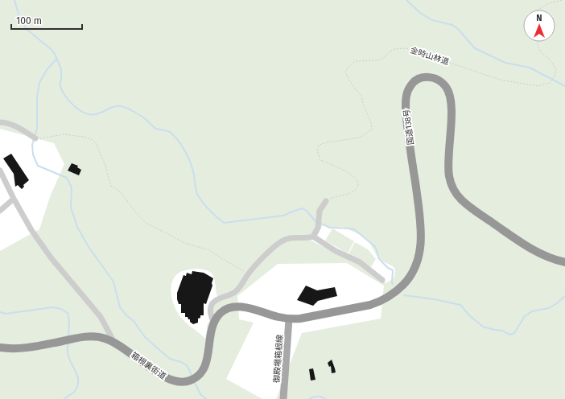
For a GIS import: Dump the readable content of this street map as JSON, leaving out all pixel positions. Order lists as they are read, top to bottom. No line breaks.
{"streets":{"highway":["国道138号","箱根裏街道"],"main road":["御殿場箱根線"],"path":["金時山林道"]},"crossings":[["国道138号","御殿場箱根線"],["国道138号","箱根裏街道"],["御殿場箱根線","箱根裏街道"]],"scale_bar":"100 m","north":"top"}
